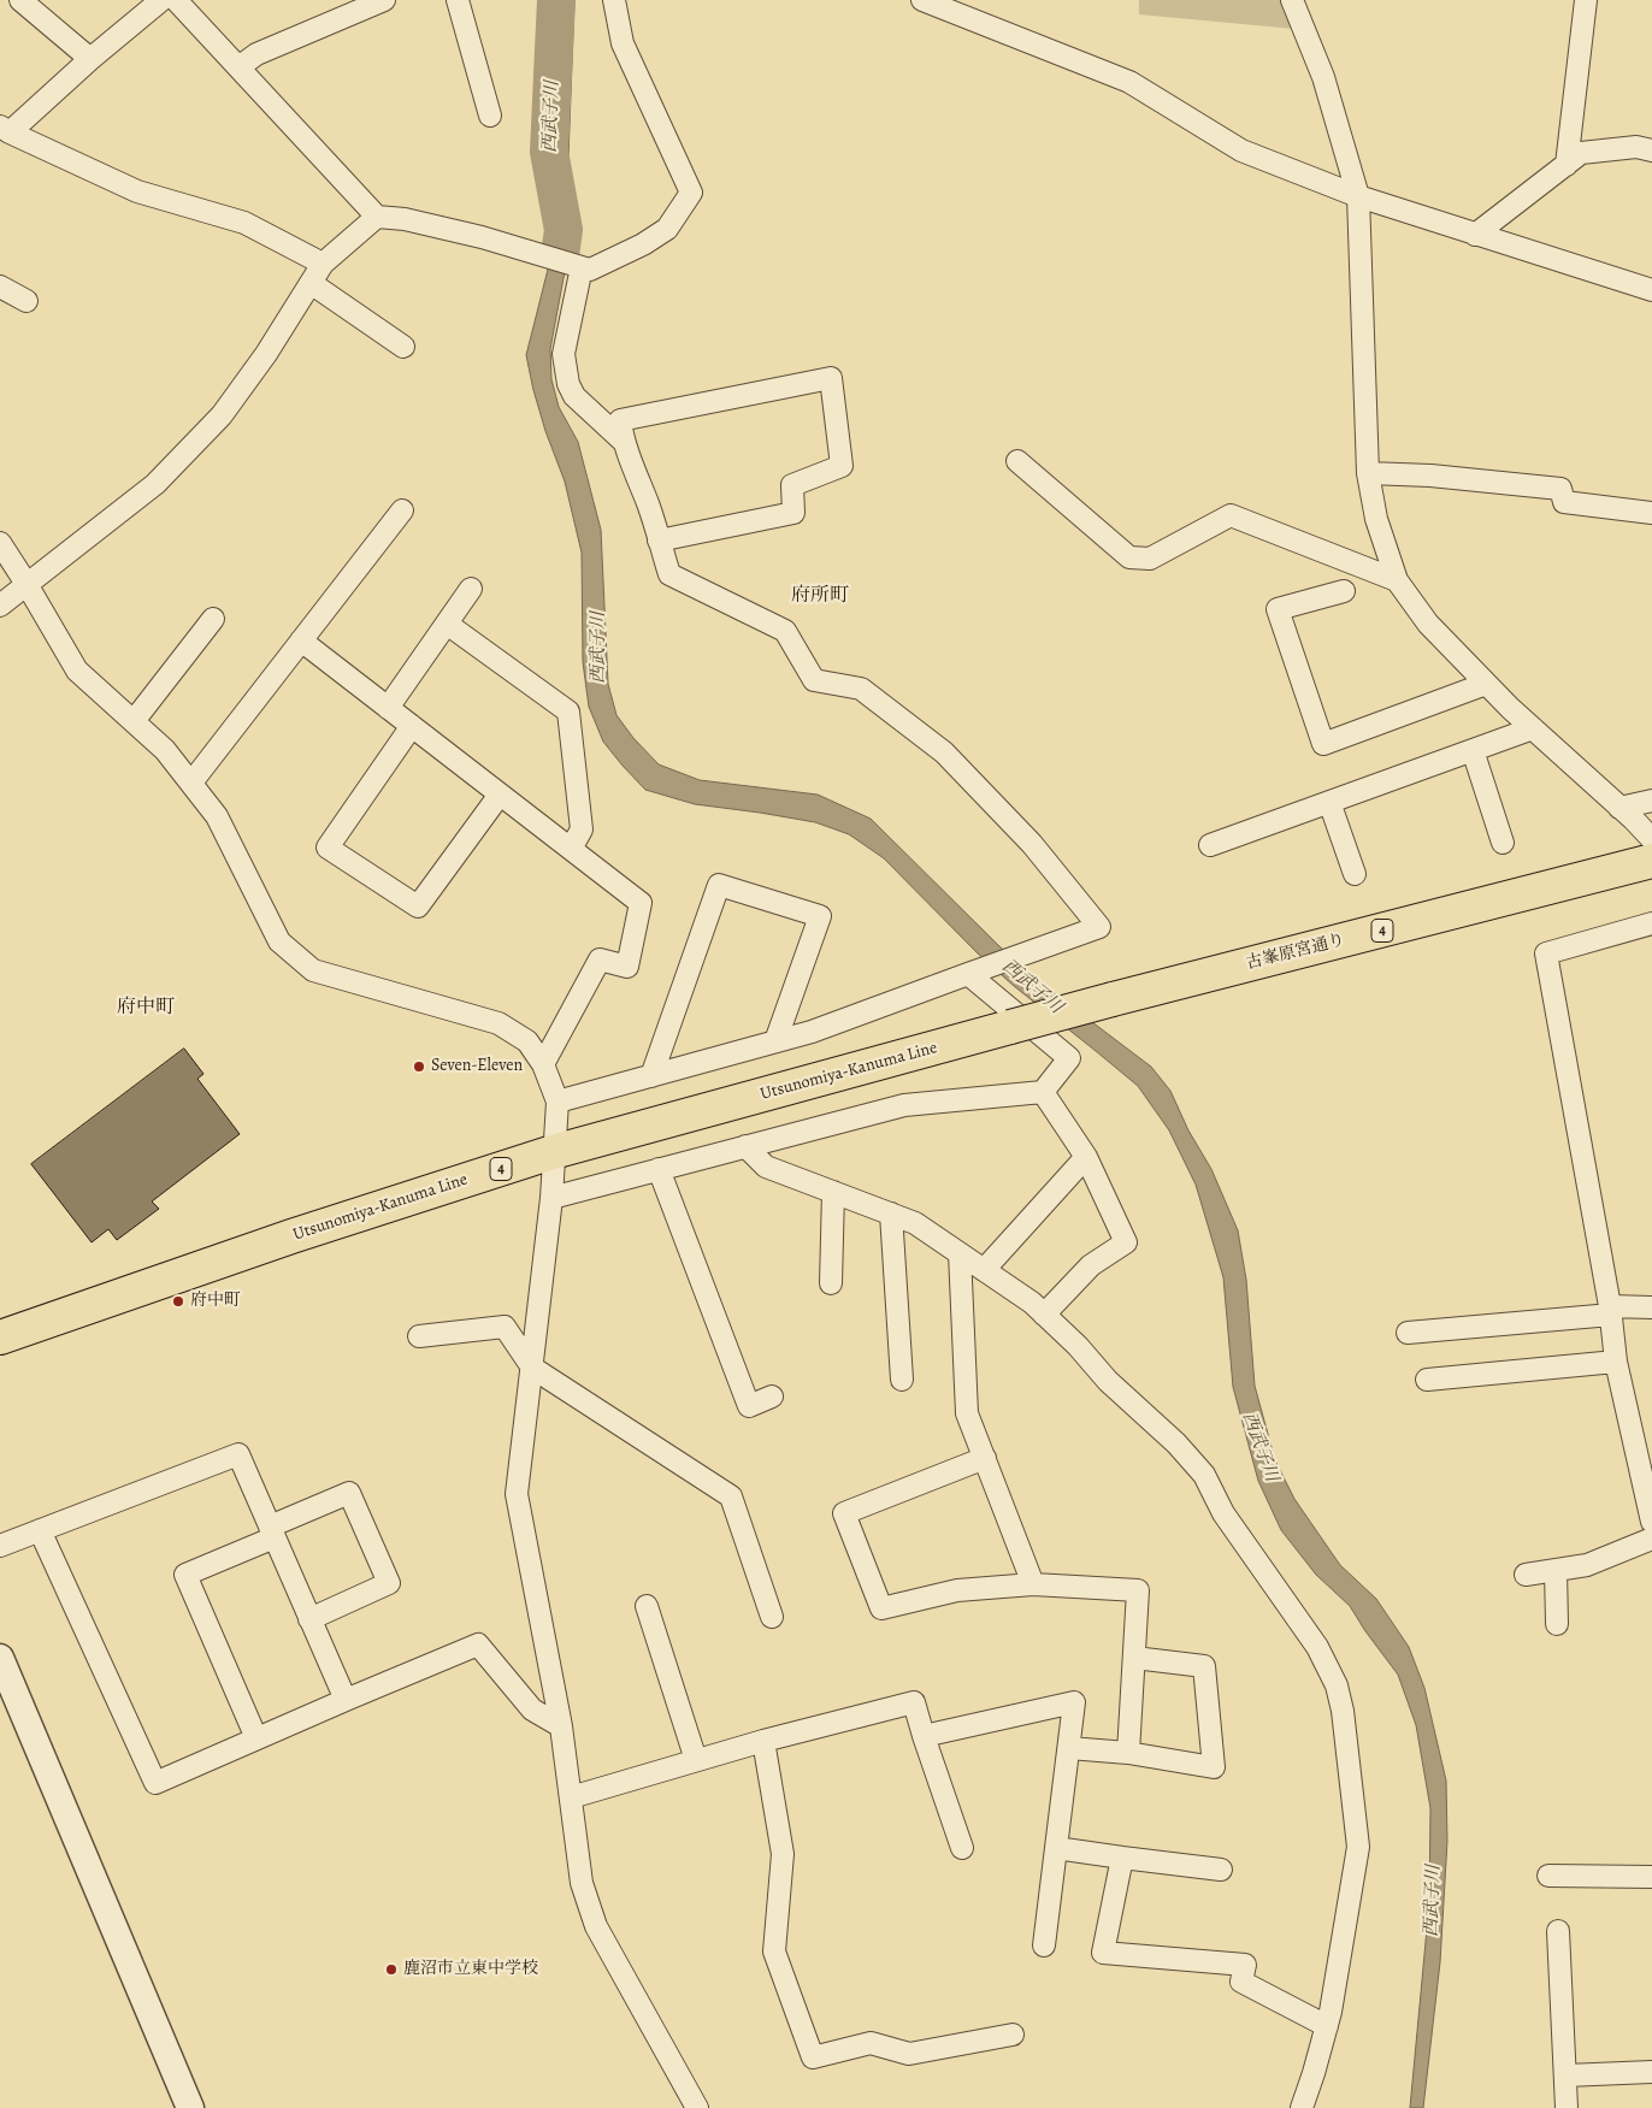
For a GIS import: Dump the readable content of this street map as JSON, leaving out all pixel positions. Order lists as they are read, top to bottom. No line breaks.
{"streets":{"main road":["4","古峯原宮通り","Utsunomiya-Kanuma Line"]},"crossings":[["古峯原宮通り","Utsunomiya-Kanuma Line"]],"districts":["府所町","府中町"],"water":["西武子川"],"places":["Seven-Eleven","府中町","鹿沼市立東中学校"]}
